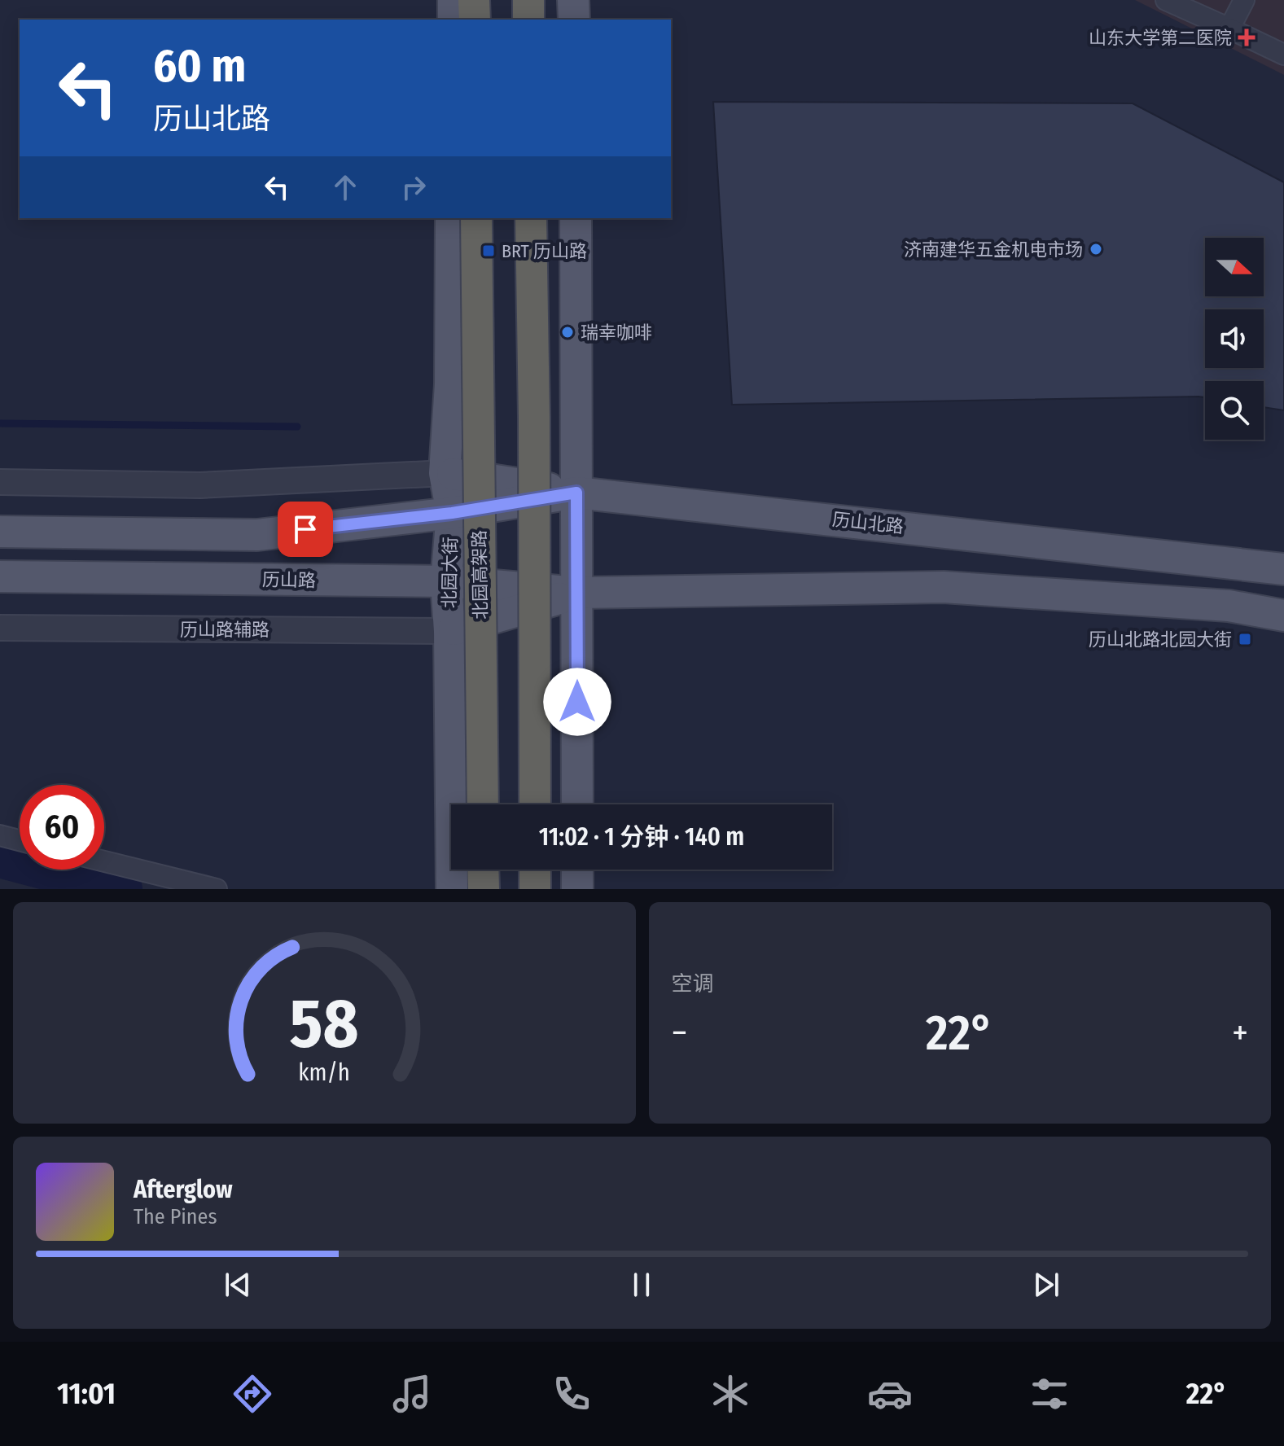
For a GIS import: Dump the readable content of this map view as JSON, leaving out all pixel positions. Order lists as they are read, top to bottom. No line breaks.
{"streets":{"highway":["北园高架路"],"main road":["历山北路","北园大街","历山路"],"street":["历山路辅路"]},"crossings":[["历山北路","北园大街"],["北园大街","历山路"],["北园大街","历山路辅路"]],"places":{"health":["山东大学第二医院"],"other":["济南建华五金机电市场","瑞幸咖啡"],"transit":["BRT 历山路","历山北路北园大街"]},"north":"right","page":{"turn":["60 m","历山北路"],"limit":"60","trip":"11:02 · 1 分钟 · 140 m","tile":"空调","heat":["−","22°","+"],"song":["Afterglow","The Pines"],"tabs":["11:01","22°"],"gauge":["58","km/h"]}}
